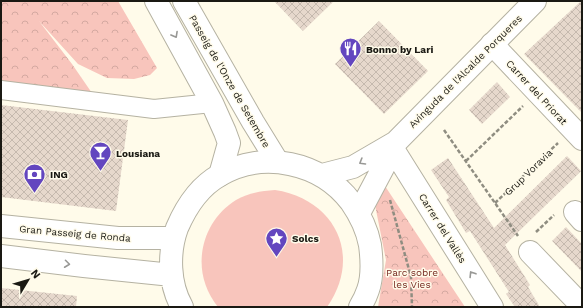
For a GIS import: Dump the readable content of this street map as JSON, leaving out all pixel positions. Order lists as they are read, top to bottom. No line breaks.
{"streets":{"main road":["Avinguda de l'Alcalde Porqueres","Passeig de l'Onze de Setembre","Carrer del Priorat","Carrer del Vallès","Gran Passeig de Ronda"],"path":["Grup Voravia"]},"crossings":[["Avinguda de l'Alcalde Porqueres","Carrer del Priorat"],["Avinguda de l'Alcalde Porqueres","Carrer del Vallès"]],"parks":["Parc sobre les Vies"],"places":{"restaurant":["Bonno by Lari"],"bar":["Lousiana"],"bank":["ING"],"place":["Solcs"]},"north":"top right"}
